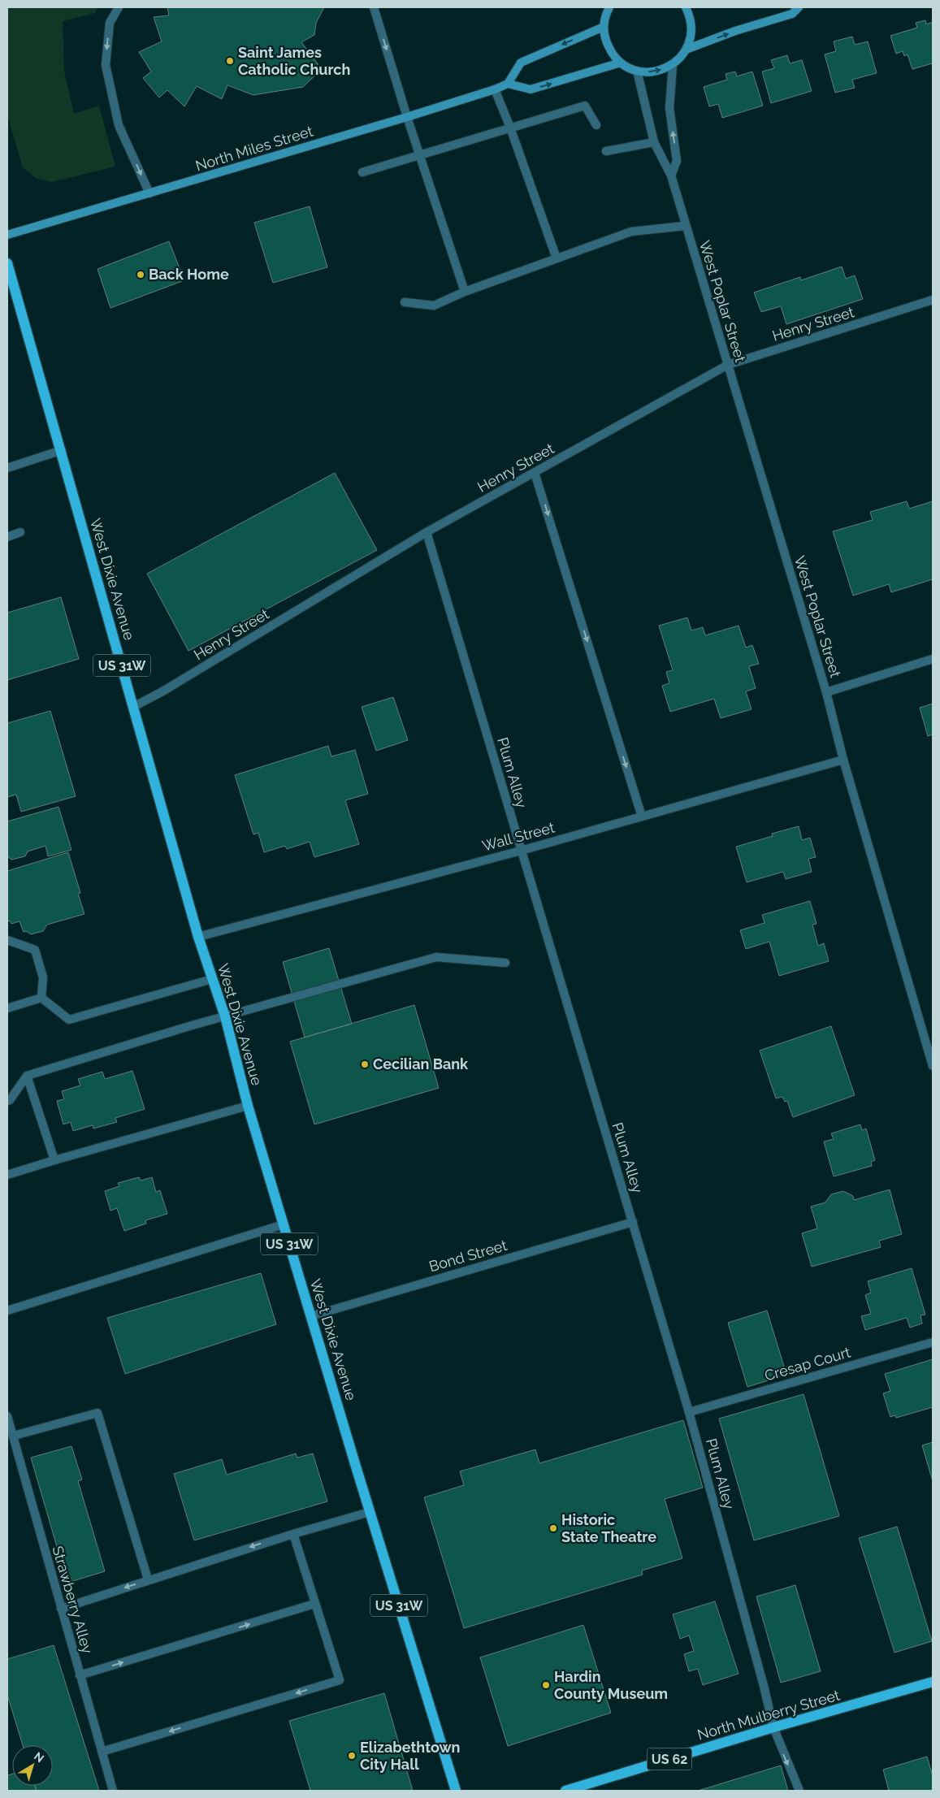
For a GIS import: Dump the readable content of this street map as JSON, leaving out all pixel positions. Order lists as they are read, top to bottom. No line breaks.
{"streets":{"main road":["North Miles Street","West Dixie Avenue","US 31W","North Mulberry Street","US 62"],"street":["West Poplar Street","Henry Street","Plum Alley","Wall Street","Bond Street","Cresap Court","Strawberry Alley"]},"crossings":[["West Poplar Street","Henry Street"],["West Poplar Street","Wall Street"],["Henry Street","West Dixie Avenue"],["Henry Street","Plum Alley"],["West Dixie Avenue","Wall Street"],["West Dixie Avenue","Bond Street"],["Plum Alley","Wall Street"],["Plum Alley","Bond Street"],["Plum Alley","Cresap Court"],["Plum Alley","North Mulberry Street"]],"places":["Saint James Catholic Church","Back Home","Cecilian Bank","Historic State Theatre","Hardin County Museum","Elizabethtown City Hall"],"north":"top right"}
